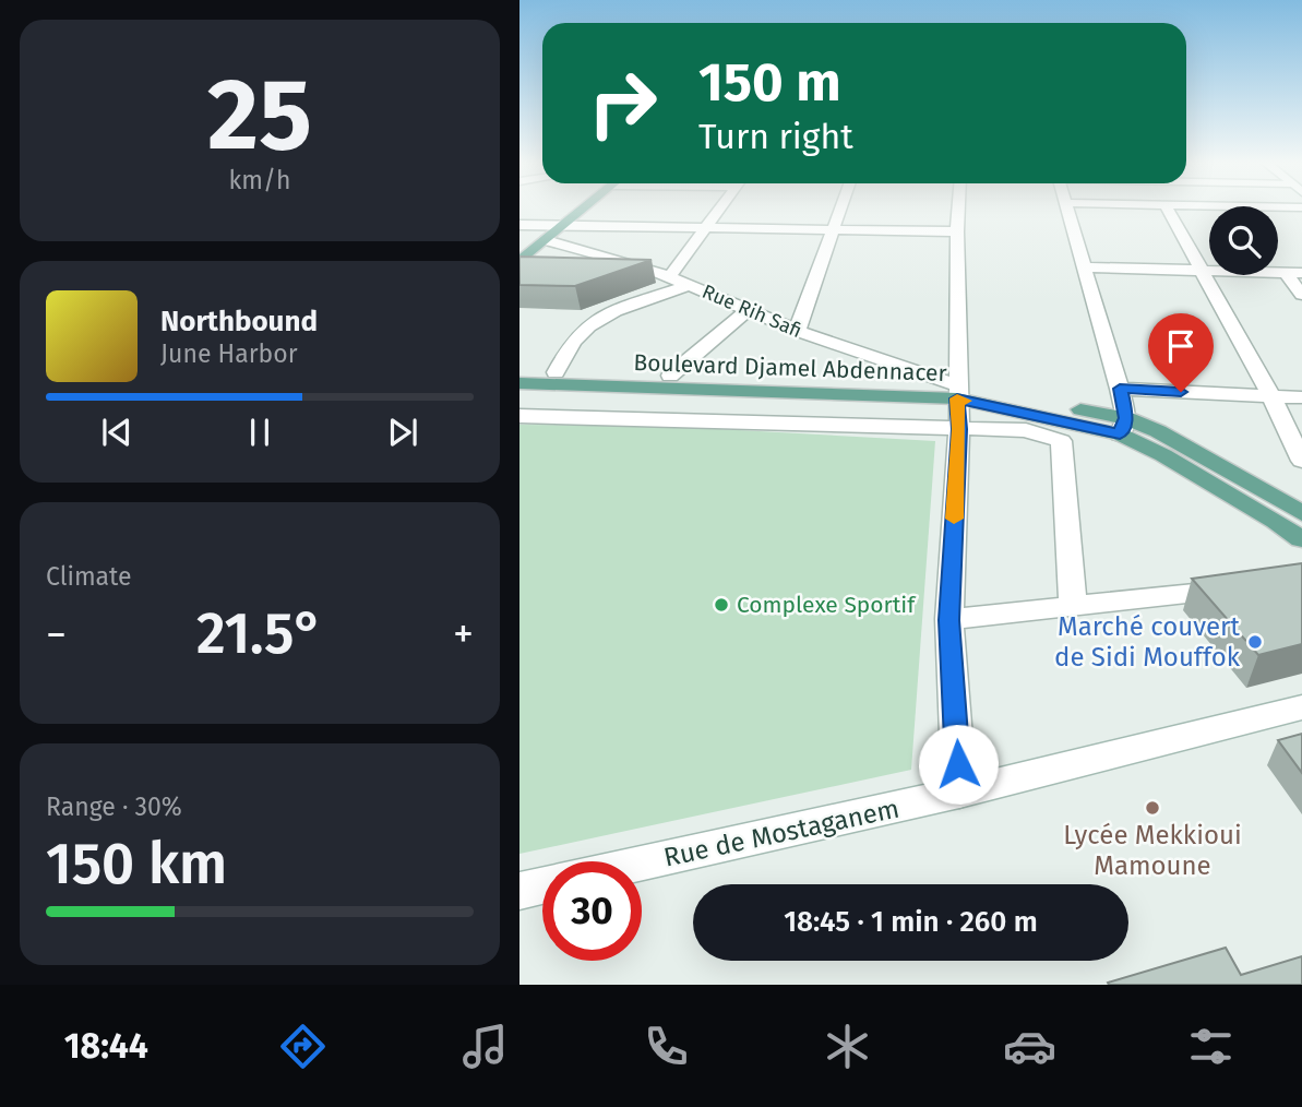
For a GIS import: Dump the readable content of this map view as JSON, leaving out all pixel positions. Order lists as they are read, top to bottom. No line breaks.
{"streets":{"main road":["Boulevard Djamel Abdennacer"],"street":["Rue Rih Safi","Rue de Mostaganem"]},"crossings":[["Rue Rih Safi","Boulevard Djamel Abdennacer"]],"places":["Complexe Sportif","Marché couvert de Sidi Mouffok","Lycée Mekkioui Mamoune"],"page":{"tile":[["25","km/h"],"Climate",["Range · 30%","150 km"]],"turn":["150 m","Turn right"],"song":["Northbound","June Harbor"],"heat":["−","21.5°","+"],"limit":"30","trip":"18:45 · 1 min · 260 m","tabs":"18:44"}}
